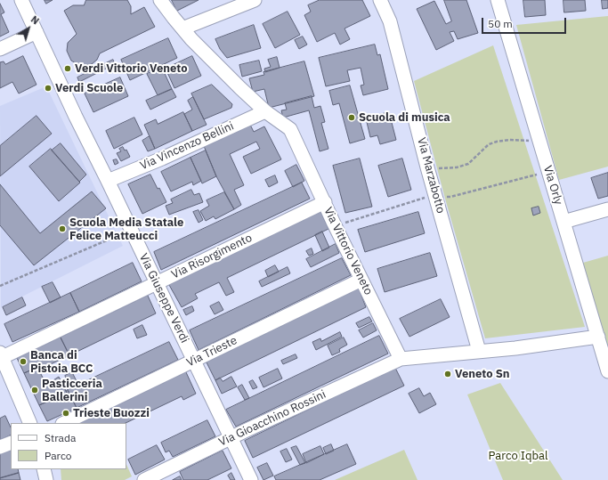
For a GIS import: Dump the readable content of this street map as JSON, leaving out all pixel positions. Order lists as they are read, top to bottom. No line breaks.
{"streets":{"street":["Via Vincenzo Bellini","Via Marzabotto","Via Orly","Via Vittorio Veneto","Via Risorgimento","Via Giuseppe Verdi","Via Trieste","Via Gioacchino Rossini"]},"crossings":[["Via Vincenzo Bellini","Via Vittorio Veneto"],["Via Vincenzo Bellini","Via Giuseppe Verdi"],["Via Vittorio Veneto","Via Risorgimento"],["Via Vittorio Veneto","Via Trieste"],["Via Vittorio Veneto","Via Gioacchino Rossini"],["Via Risorgimento","Via Giuseppe Verdi"],["Via Giuseppe Verdi","Via Trieste"],["Via Giuseppe Verdi","Via Gioacchino Rossini"]],"parks":["Parco Iqbal"],"places":["Verdi Vittorio Veneto","Verdi Scuole","Scuola di musica","Scuola Media Statale Felice Matteucci","Banca di Pistoia BCC","Veneto Sn","Pasticceria Ballerini","Trieste Buozzi"],"legend":["Strada","Parco"],"scale_bar":"50 m","north":"top right"}
